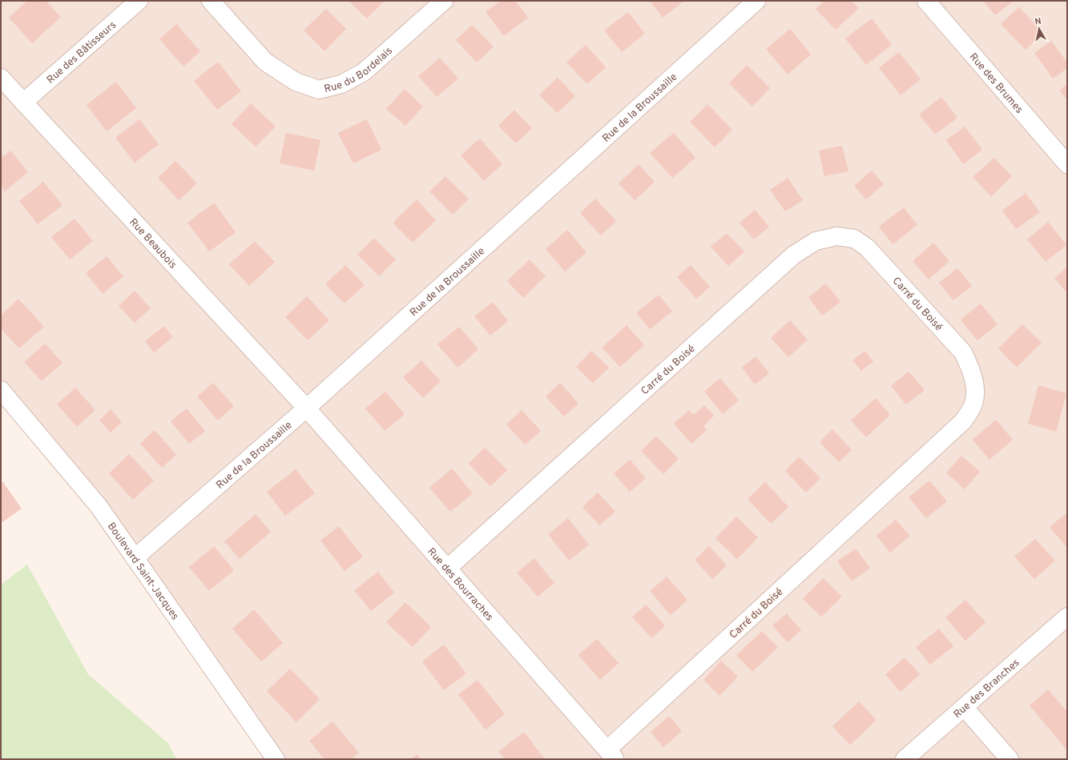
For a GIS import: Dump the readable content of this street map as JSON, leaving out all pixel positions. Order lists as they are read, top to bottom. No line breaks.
{"streets":{"street":["Rue des Bâtisseurs","Rue du Bordelais","Rue des Brumes","Rue de la Broussaille","Rue Beaubois","Carré du Boisé","Boulevard Saint-Jacques","Rue des Bourraches","Rue des Branches"]},"crossings":[["Rue des Bâtisseurs","Rue Beaubois"],["Rue de la Broussaille","Rue Beaubois"],["Rue de la Broussaille","Boulevard Saint-Jacques"],["Rue de la Broussaille","Rue des Bourraches"],["Rue Beaubois","Rue des Bourraches"],["Carré du Boisé","Rue des Bourraches"]],"north":"top"}
